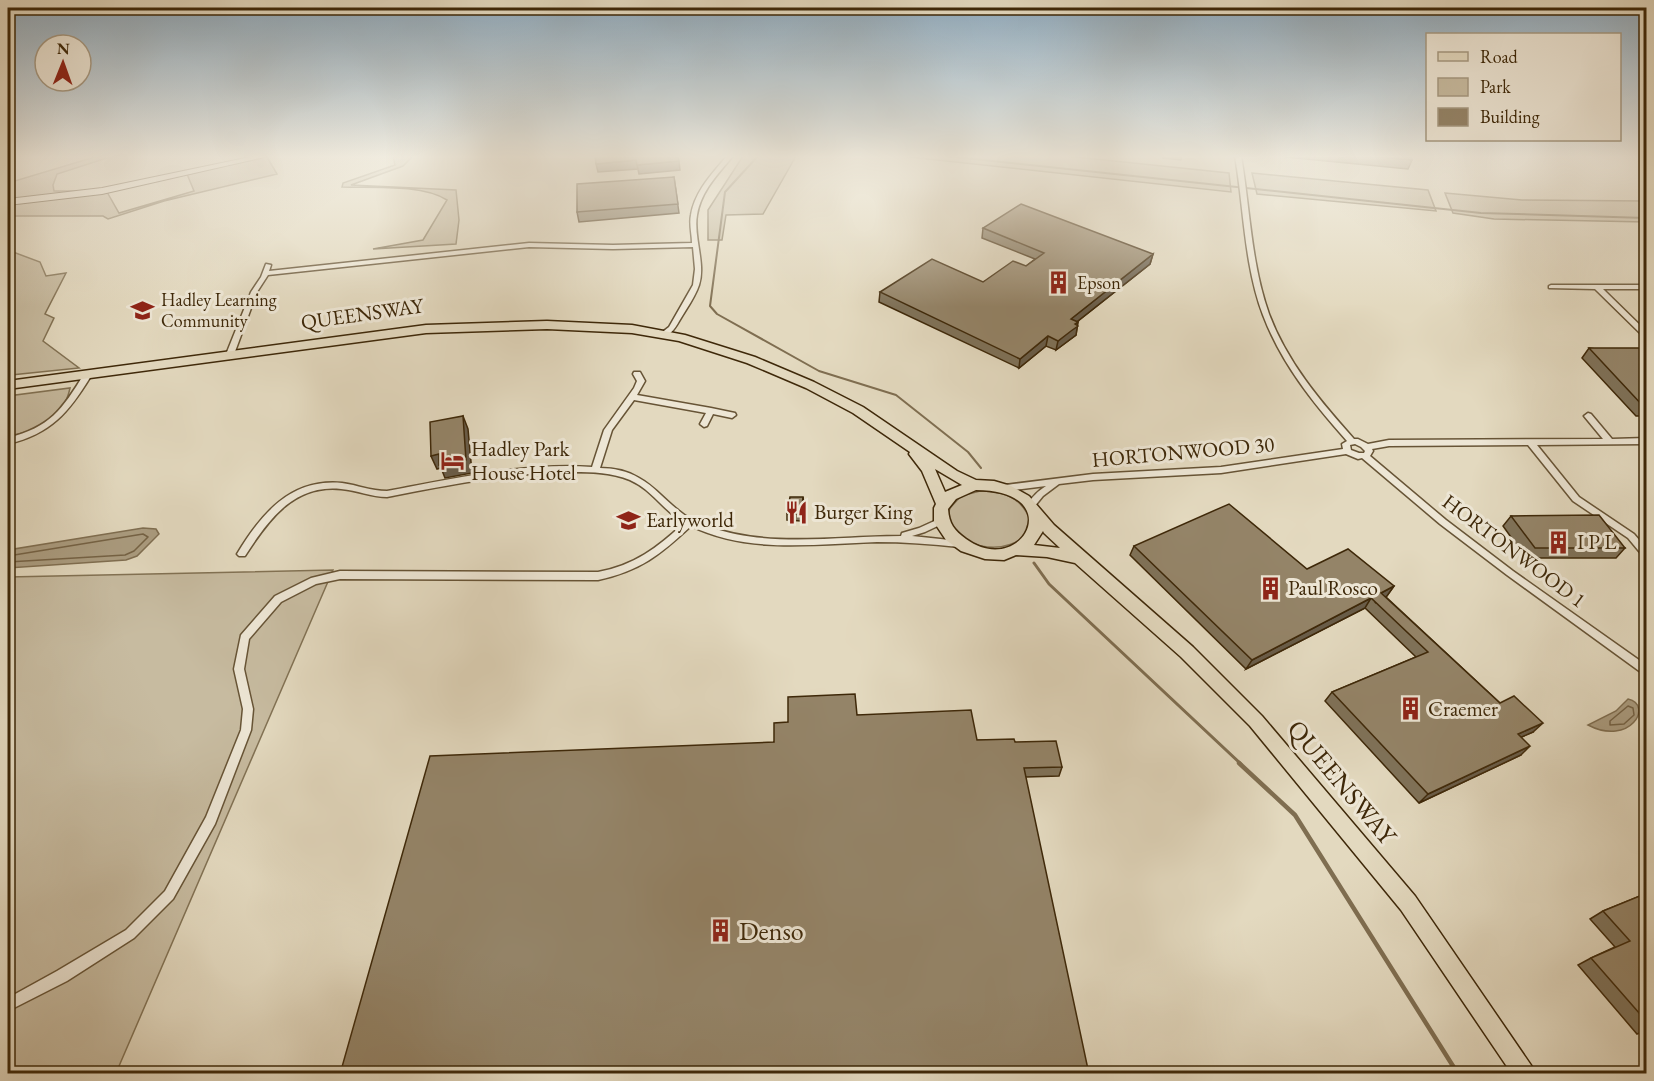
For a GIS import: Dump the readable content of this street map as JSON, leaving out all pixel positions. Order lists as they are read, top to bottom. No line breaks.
{"streets":{"main road":["QUEENSWAY"],"street":["HORTONWOOD 30","HORTONWOOD 1"]},"crossings":[["QUEENSWAY","HORTONWOOD 30"]],"places":{"building":["Epson","I P L","Paul Rosco","Craemer","Denso"],"school or university":["Hadley Learning Community","Earlyworld"],"hotel":["Hadley Park House Hotel"],"restaurant":["Burger King"]},"legend":["Road","Park","Building"],"north":"top"}
